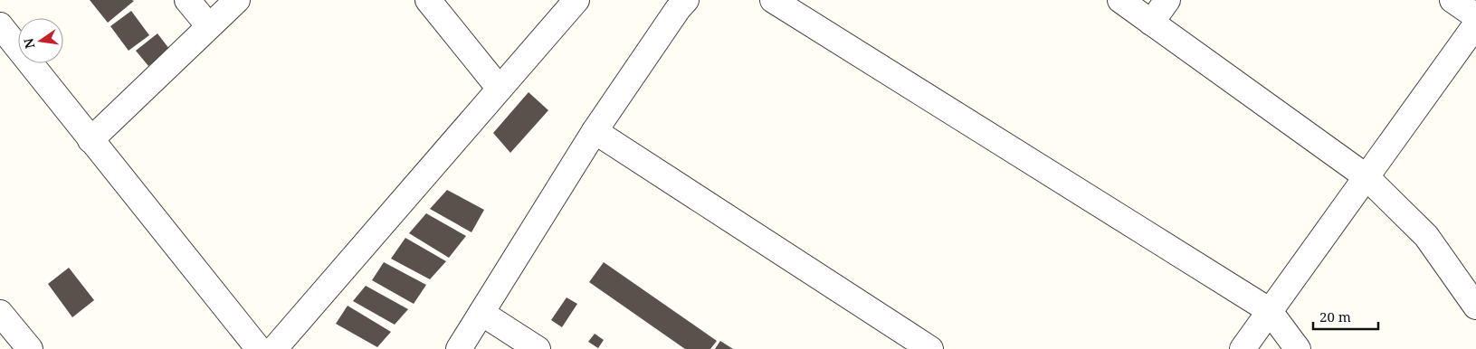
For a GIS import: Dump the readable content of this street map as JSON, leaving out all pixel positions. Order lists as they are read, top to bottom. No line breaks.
{"scale_bar":"20 m","north":"left"}
